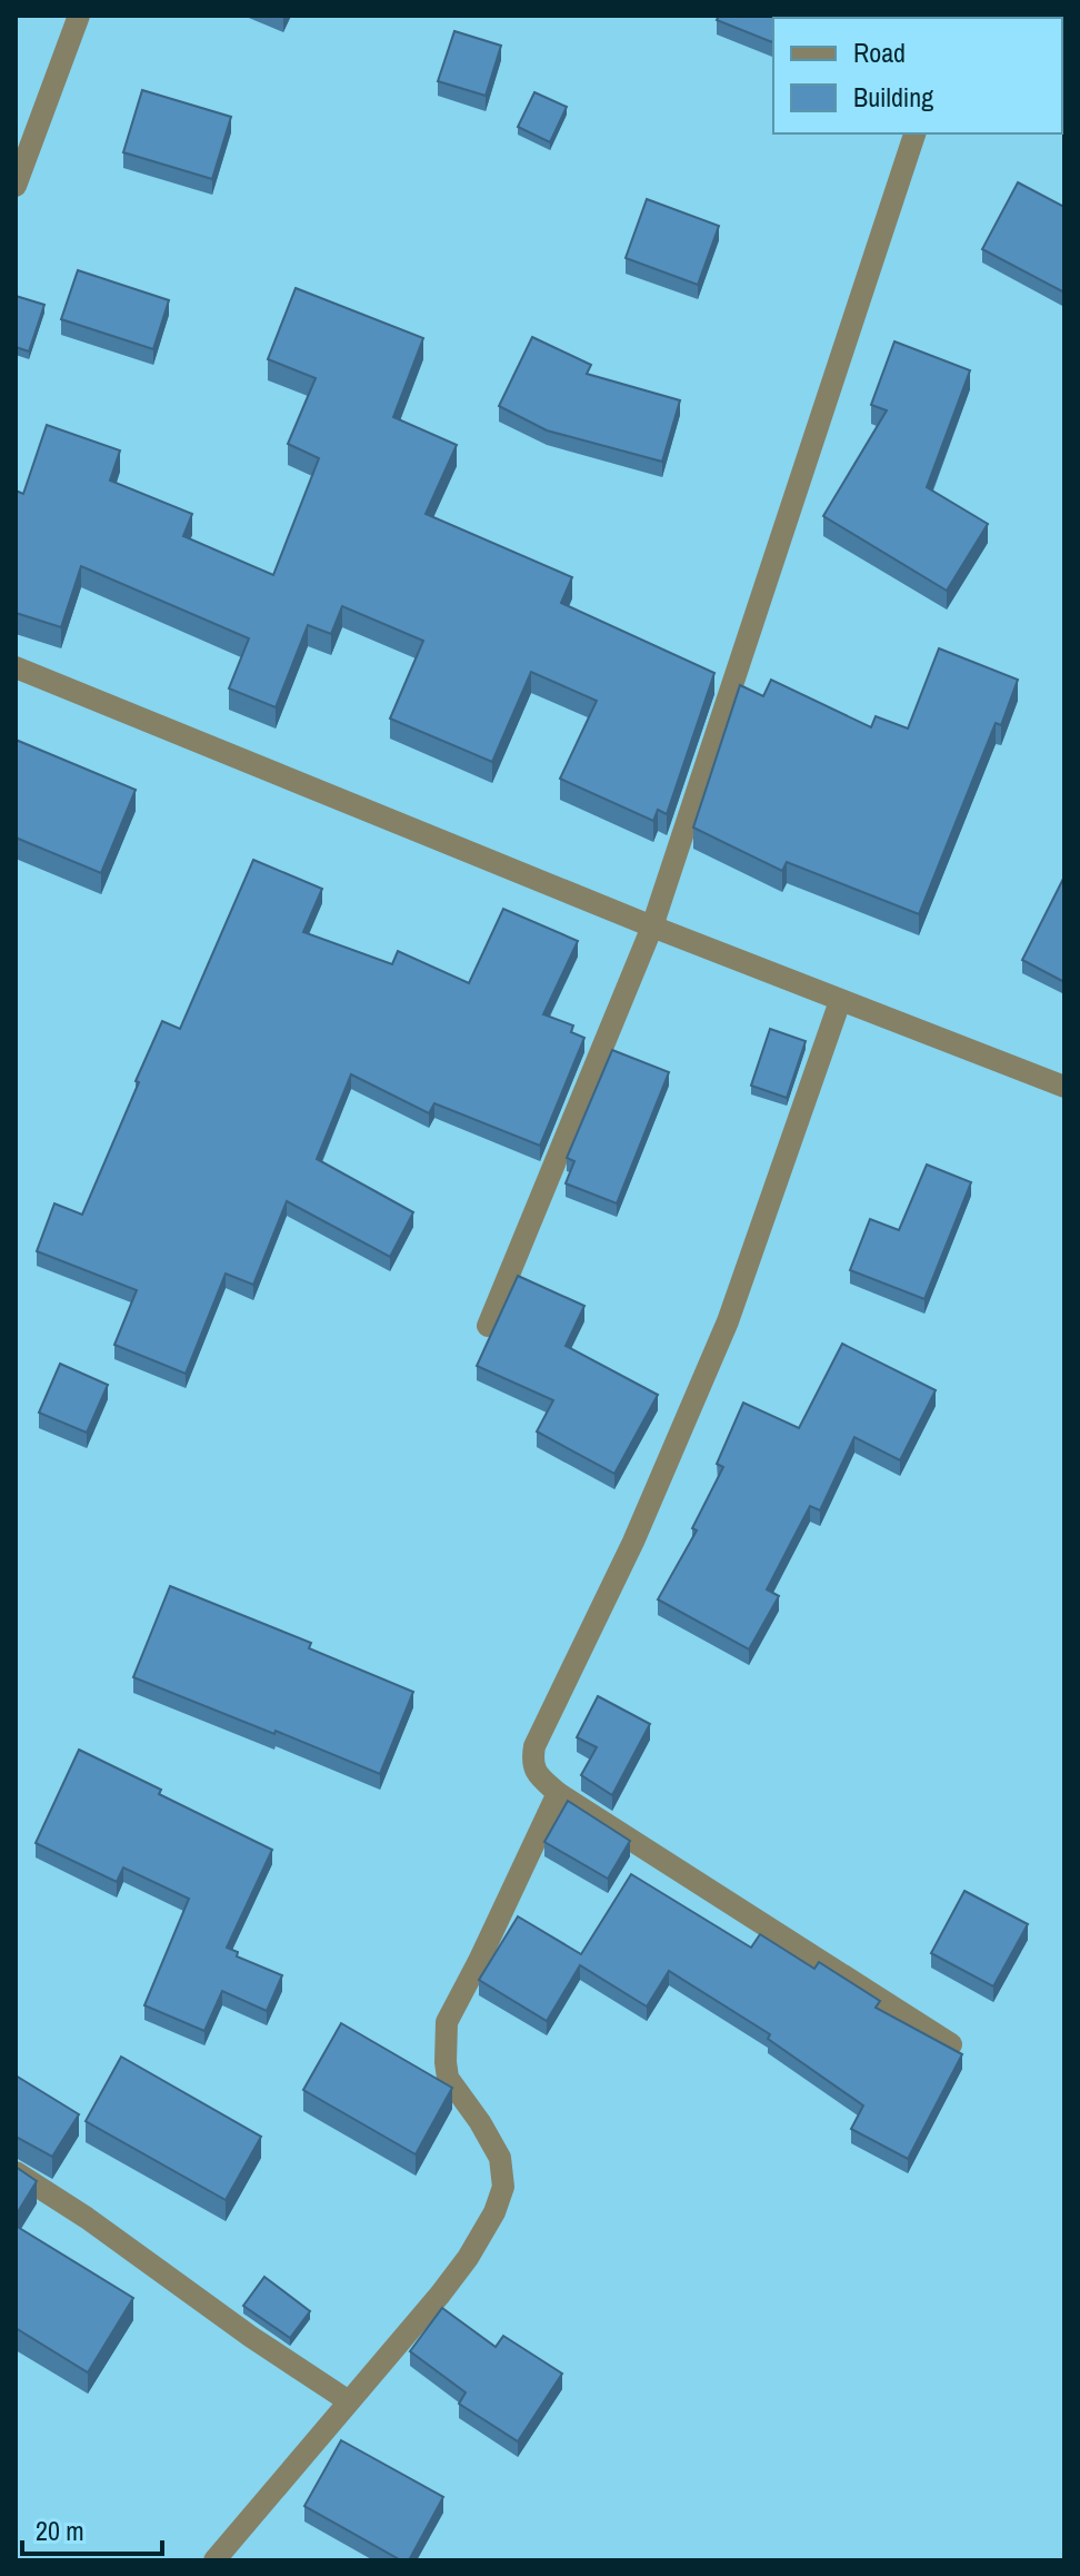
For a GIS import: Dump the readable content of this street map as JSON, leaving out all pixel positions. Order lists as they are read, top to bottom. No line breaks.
{"legend":["Road","Building"],"scale_bar":"20 m"}
